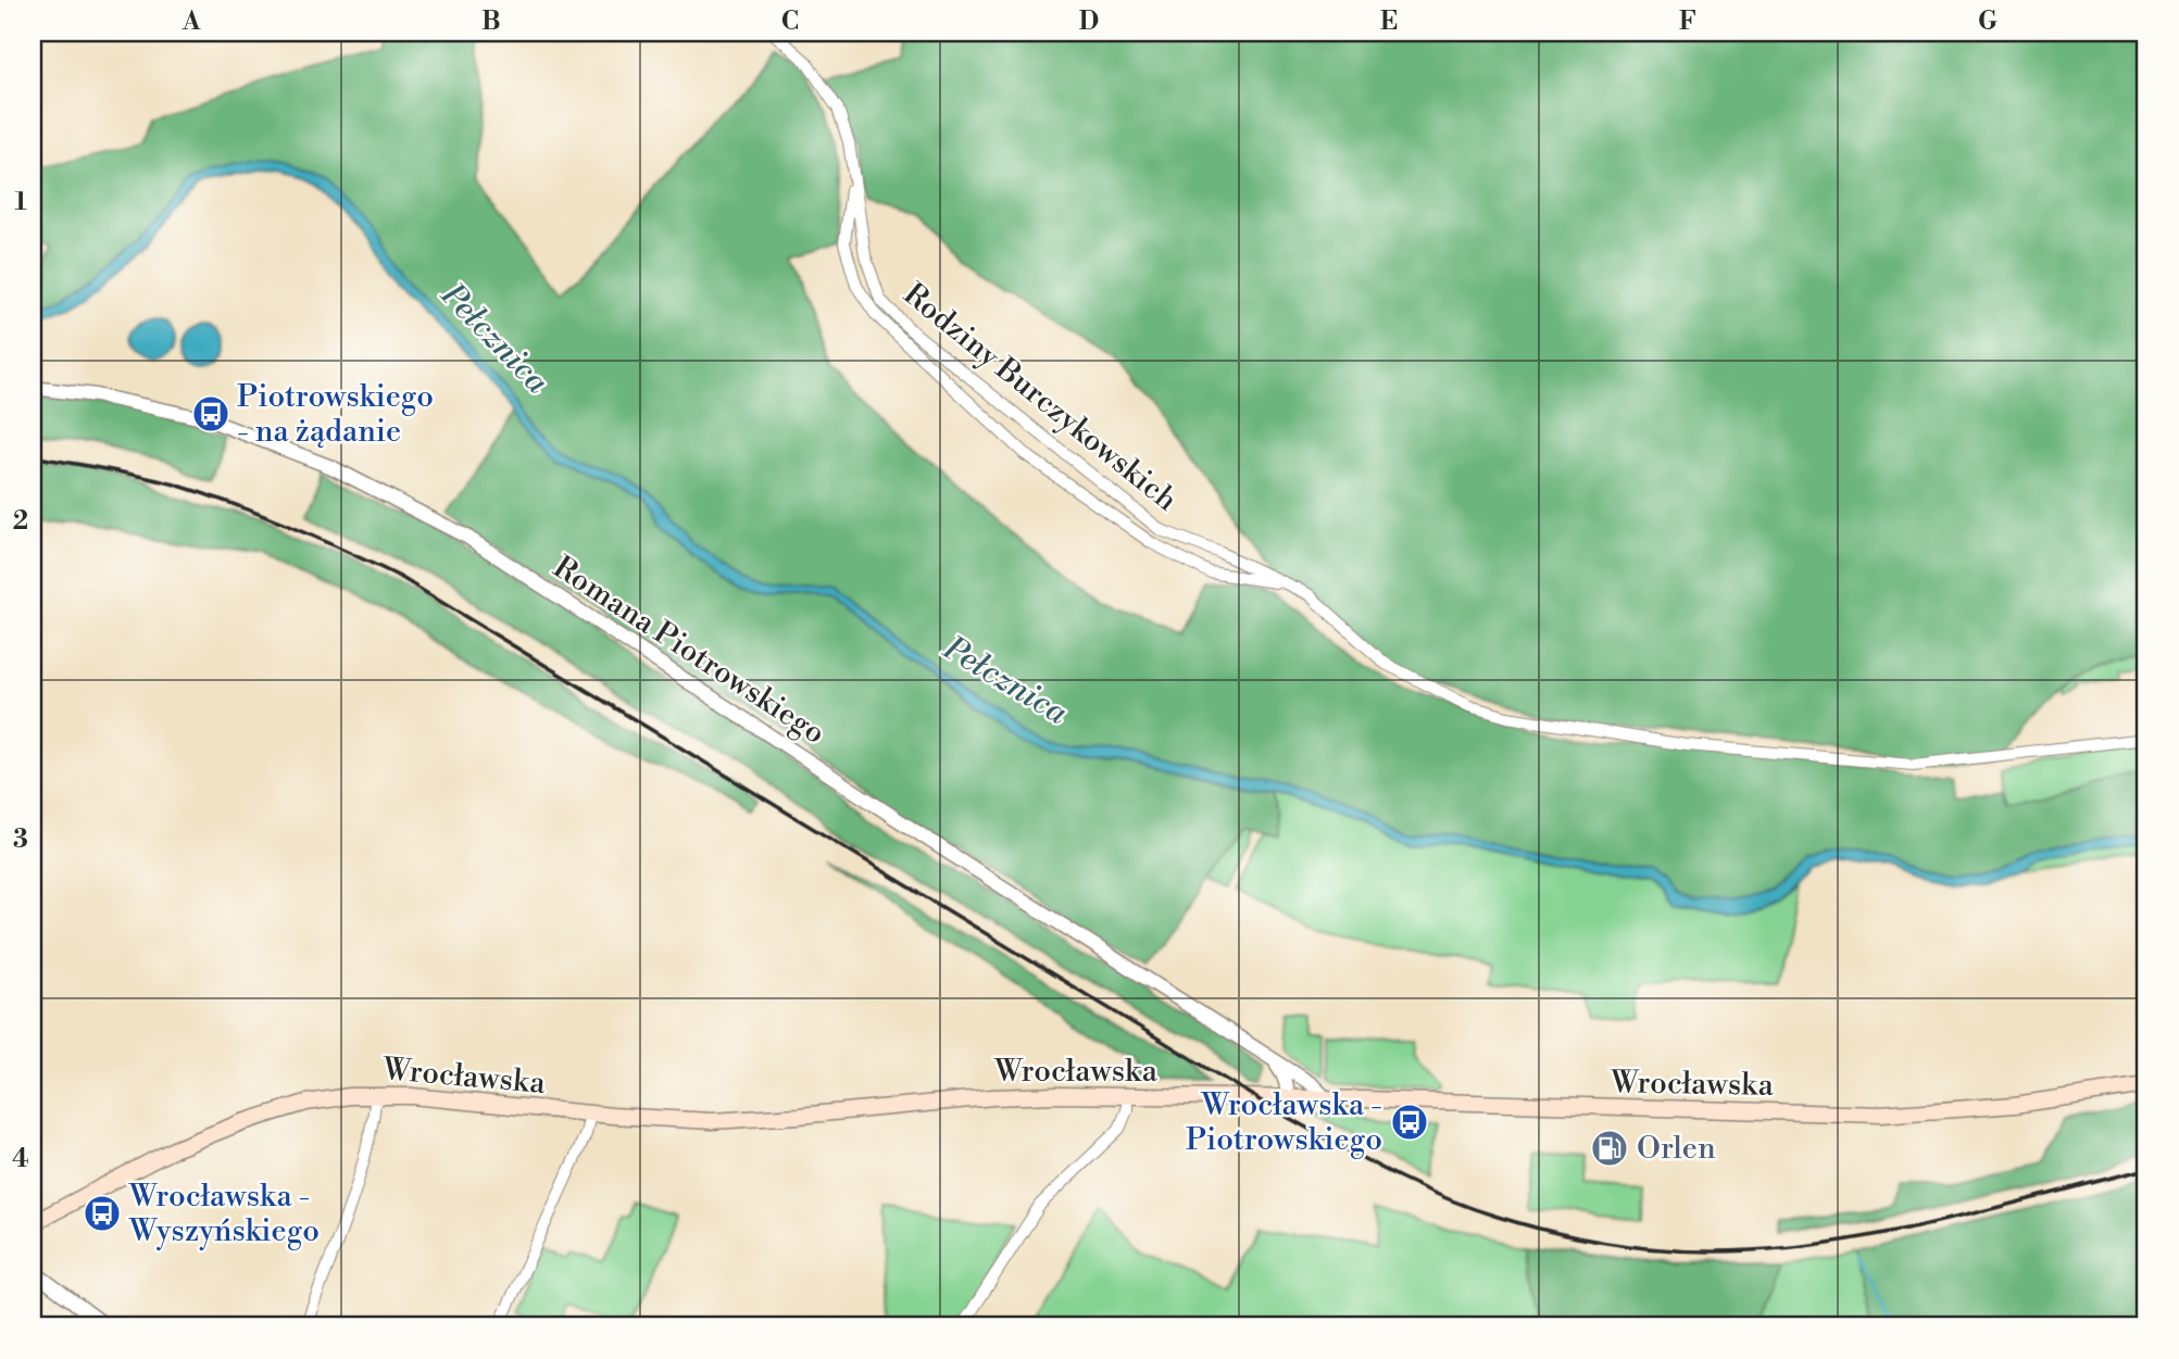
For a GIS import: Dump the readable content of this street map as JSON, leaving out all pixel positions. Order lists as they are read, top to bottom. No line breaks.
{"streets":{"main road":["Wrocławska"],"street":["Rodziny Burczykowskich","Romana Piotrowskiego"]},"crossings":[["Romana Piotrowskiego","Wrocławska"]],"water":["Pełcznica"],"places":{"bus stop":["Piotrowskiego - na żądanie","Wrocławska - Piotrowskiego","Wrocławska - Wyszyńskiego"],"fuel station":["Orlen"]},"grid":{"columns":["A","B","C","D","E","F","G"],"rows":["1","2","3","4"]}}
